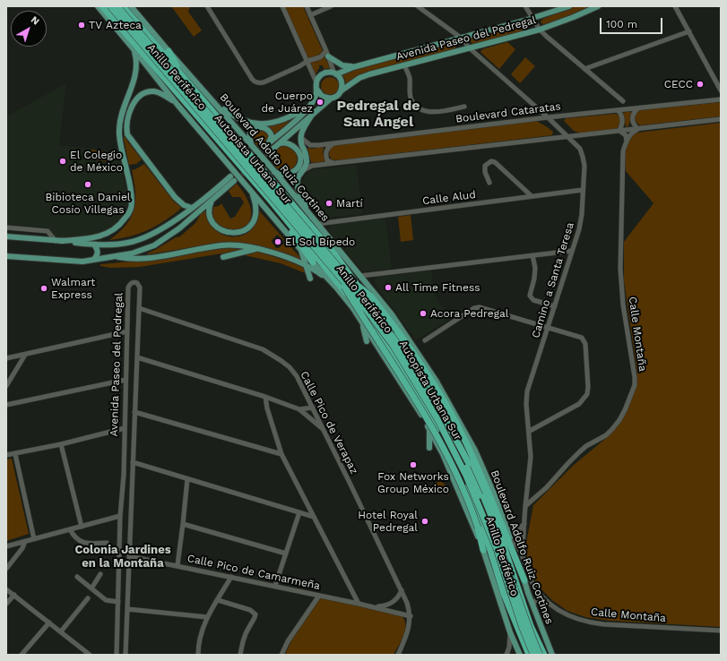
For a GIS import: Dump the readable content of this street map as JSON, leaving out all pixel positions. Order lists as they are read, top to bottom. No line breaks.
{"streets":{"highway":["Anillo Periférico","Autopista Urbana Sur"],"main road":["Avenida Paseo del Pedregal","Boulevard Adolfo Ruiz Cortines"],"street":["Boulevard Cataratas","Calle Alud","Camino a Santa Teresa","Calle Montaña","Calle Pico de Verapaz","Calle Pico de Camarmeña"]},"crossings":[["Avenida Paseo del Pedregal","Camino a Santa Teresa"],["Avenida Paseo del Pedregal","Calle Pico de Verapaz"],["Avenida Paseo del Pedregal","Calle Pico de Camarmeña"],["Boulevard Cataratas","Camino a Santa Teresa"],["Boulevard Adolfo Ruiz Cortines","Calle Alud"],["Boulevard Adolfo Ruiz Cortines","Calle Montaña"],["Calle Alud","Camino a Santa Teresa"],["Camino a Santa Teresa","Calle Montaña"],["Calle Pico de Verapaz","Calle Pico de Camarmeña"]],"districts":["Pedregal de San Ángel","Colonia Jardines en la Montaña"],"places":["TV Azteca","CECC","Cuerpo de Juárez","El Colegio de México","Bibioteca Daniel Cosío Villegas","Martí","El Sol Bípedo","All Time Fitness","Walmart Express","Acora Pedregal","Fox Networks Group México","Hotel Royal Pedregal"],"scale_bar":"100 m","north":"top right"}
